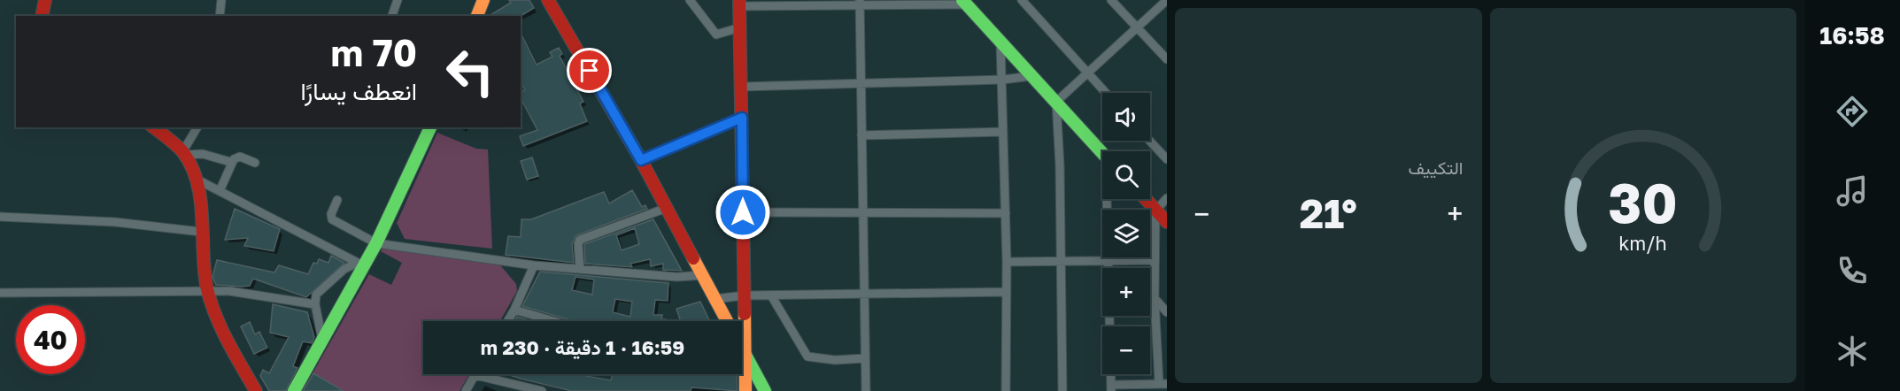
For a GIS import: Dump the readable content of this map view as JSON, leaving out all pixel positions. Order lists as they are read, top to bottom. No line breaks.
{"page":{"tabs":"16:58","tile":"التكييف","turn":["70 m","انعطف يسارًا"],"map_buttons":["+","−"],"heat":["−","21°","+"],"limit":"40","trip":"16:59 · 1 دقيقة · 230 m","gauge":["30","km/h"]}}
